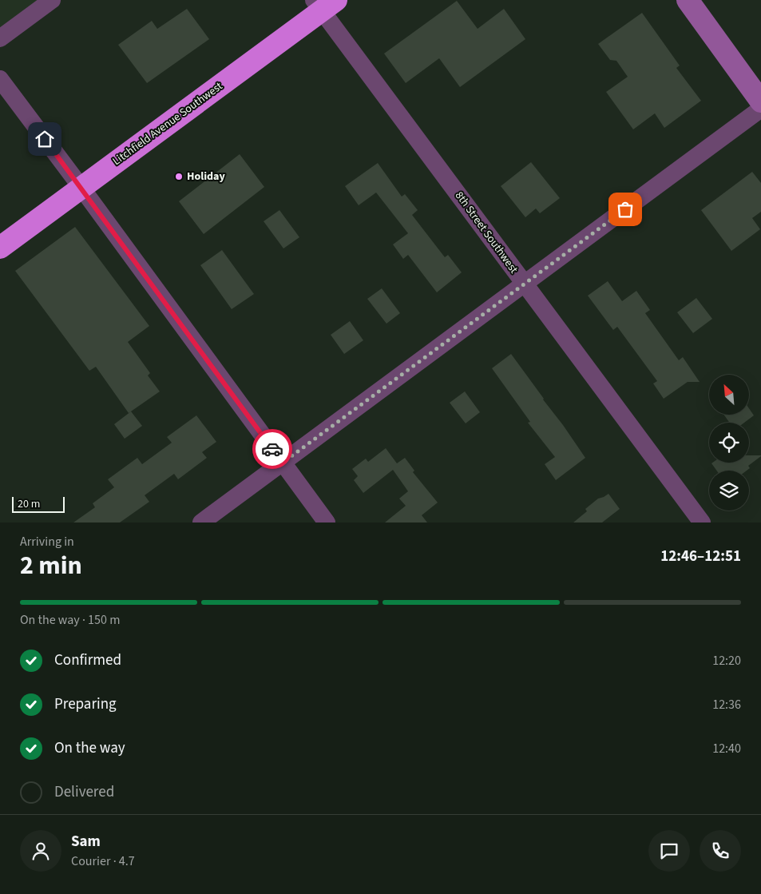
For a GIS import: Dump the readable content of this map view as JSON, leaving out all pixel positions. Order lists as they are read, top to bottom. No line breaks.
{"streets":{"highway":["Litchfield Avenue Southwest"],"street":["8th Street Southwest"]},"crossings":[["Litchfield Avenue Southwest","8th Street Southwest"]],"places":["Holiday"],"scale_bar":"20 m","north":"top left","page":{"scale":"20 m","heading":["2 min","Arriving in","12:46–12:51"],"panel":["Sam","Courier · 4.7"],"bar":"On the way · 150 m","list":[["Confirmed","12:20"],["Preparing","12:36"],["On the way","12:40"],"Delivered"]}}
